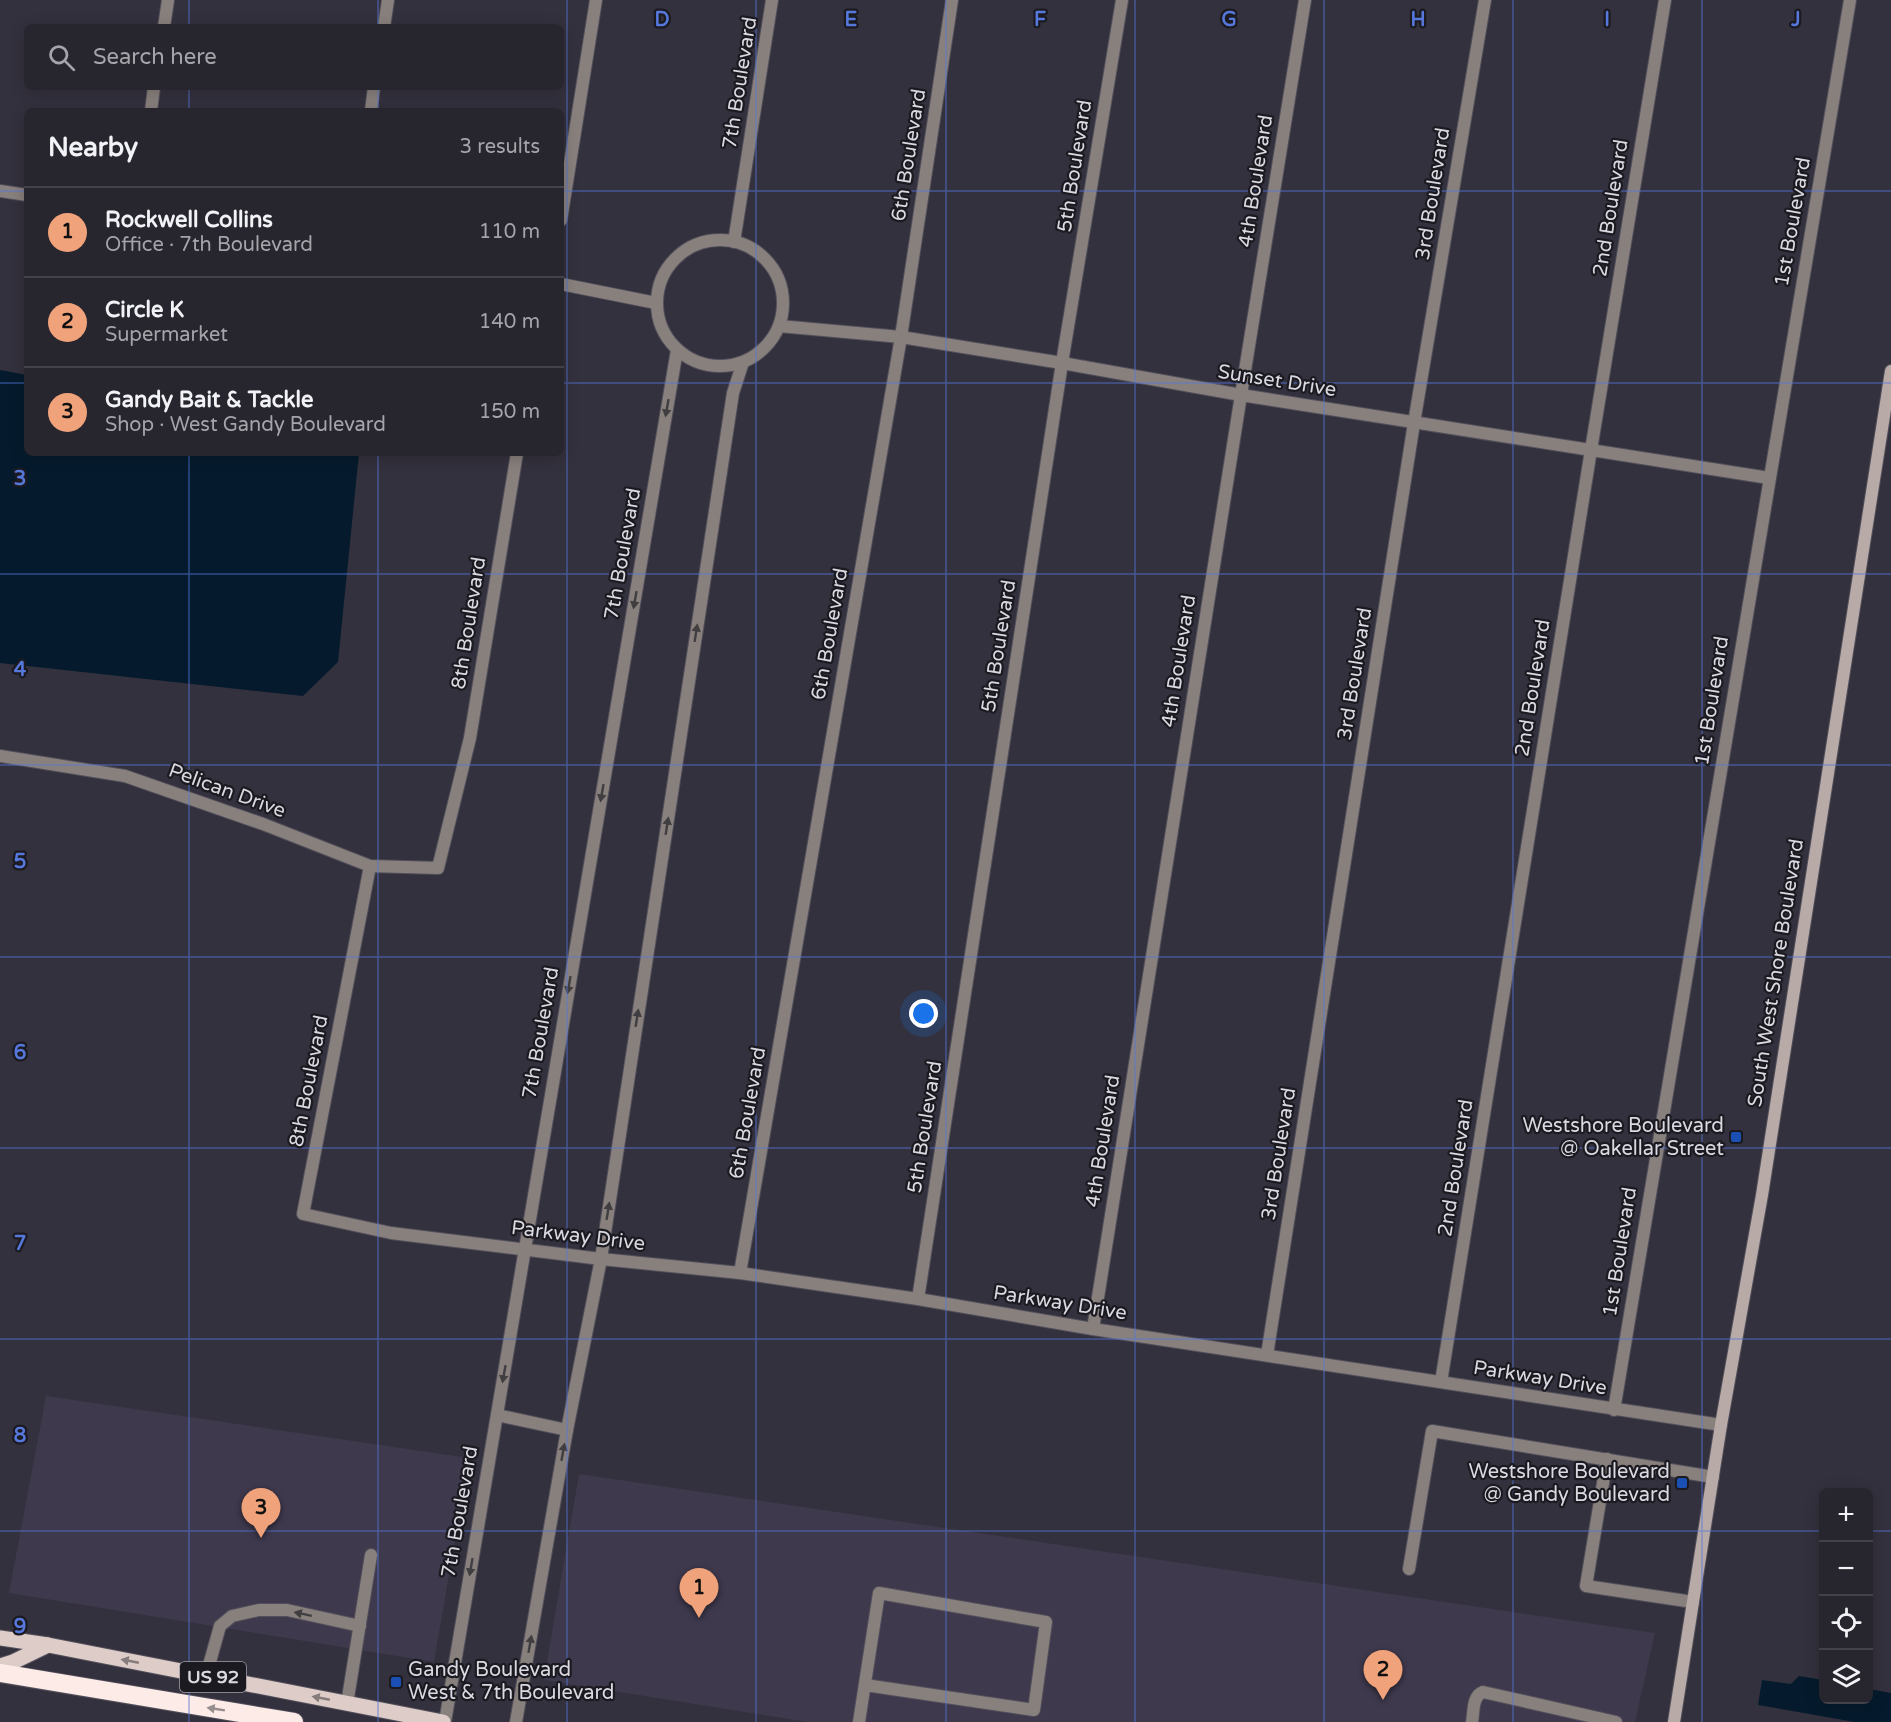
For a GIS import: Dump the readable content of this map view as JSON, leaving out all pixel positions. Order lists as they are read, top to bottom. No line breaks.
{"streets":{"main road":["US 92"],"street":["7th Boulevard","6th Boulevard","5th Boulevard","4th Boulevard","3rd Boulevard","2nd Boulevard","1st Boulevard","Sunset Drive","8th Boulevard","Pelican Drive","South West Shore Boulevard","Parkway Drive"]},"crossings":[["7th Boulevard","Sunset Drive"],["7th Boulevard","Parkway Drive"],["7th Boulevard","US 92"],["6th Boulevard","Sunset Drive"],["6th Boulevard","Parkway Drive"],["5th Boulevard","Sunset Drive"],["5th Boulevard","Parkway Drive"],["4th Boulevard","Sunset Drive"],["4th Boulevard","Parkway Drive"],["3rd Boulevard","Sunset Drive"],["3rd Boulevard","Parkway Drive"],["2nd Boulevard","Sunset Drive"],["2nd Boulevard","Parkway Drive"],["1st Boulevard","Sunset Drive"],["1st Boulevard","Parkway Drive"],["8th Boulevard","Pelican Drive"],["8th Boulevard","Parkway Drive"],["South West Shore Boulevard","Parkway Drive"]],"places":{"transit":["Westshore Boulevard @ Oakellar Street","Westshore Boulevard @ Gandy Boulevard","Gandy Boulevard West & 7th Boulevard"]},"page":{"search":"Search here","heading":["Nearby","3 results"],"list":[{"mark":"1","name":"Rockwell Collins","note":"Office · 7th Boulevard","value":"110 m"},{"mark":"2","name":"Circle K","note":"Supermarket","value":"140 m"},{"mark":"3","name":"Gandy Bait & Tackle","note":"Shop · West Gandy Boulevard","value":"150 m"}],"map_buttons":["+","−"],"pins":["3","1","2"]},"grid":{"columns":["D","E","F","G","H","I","J"],"rows":["3","4","5","6","7","8","9"]}}
